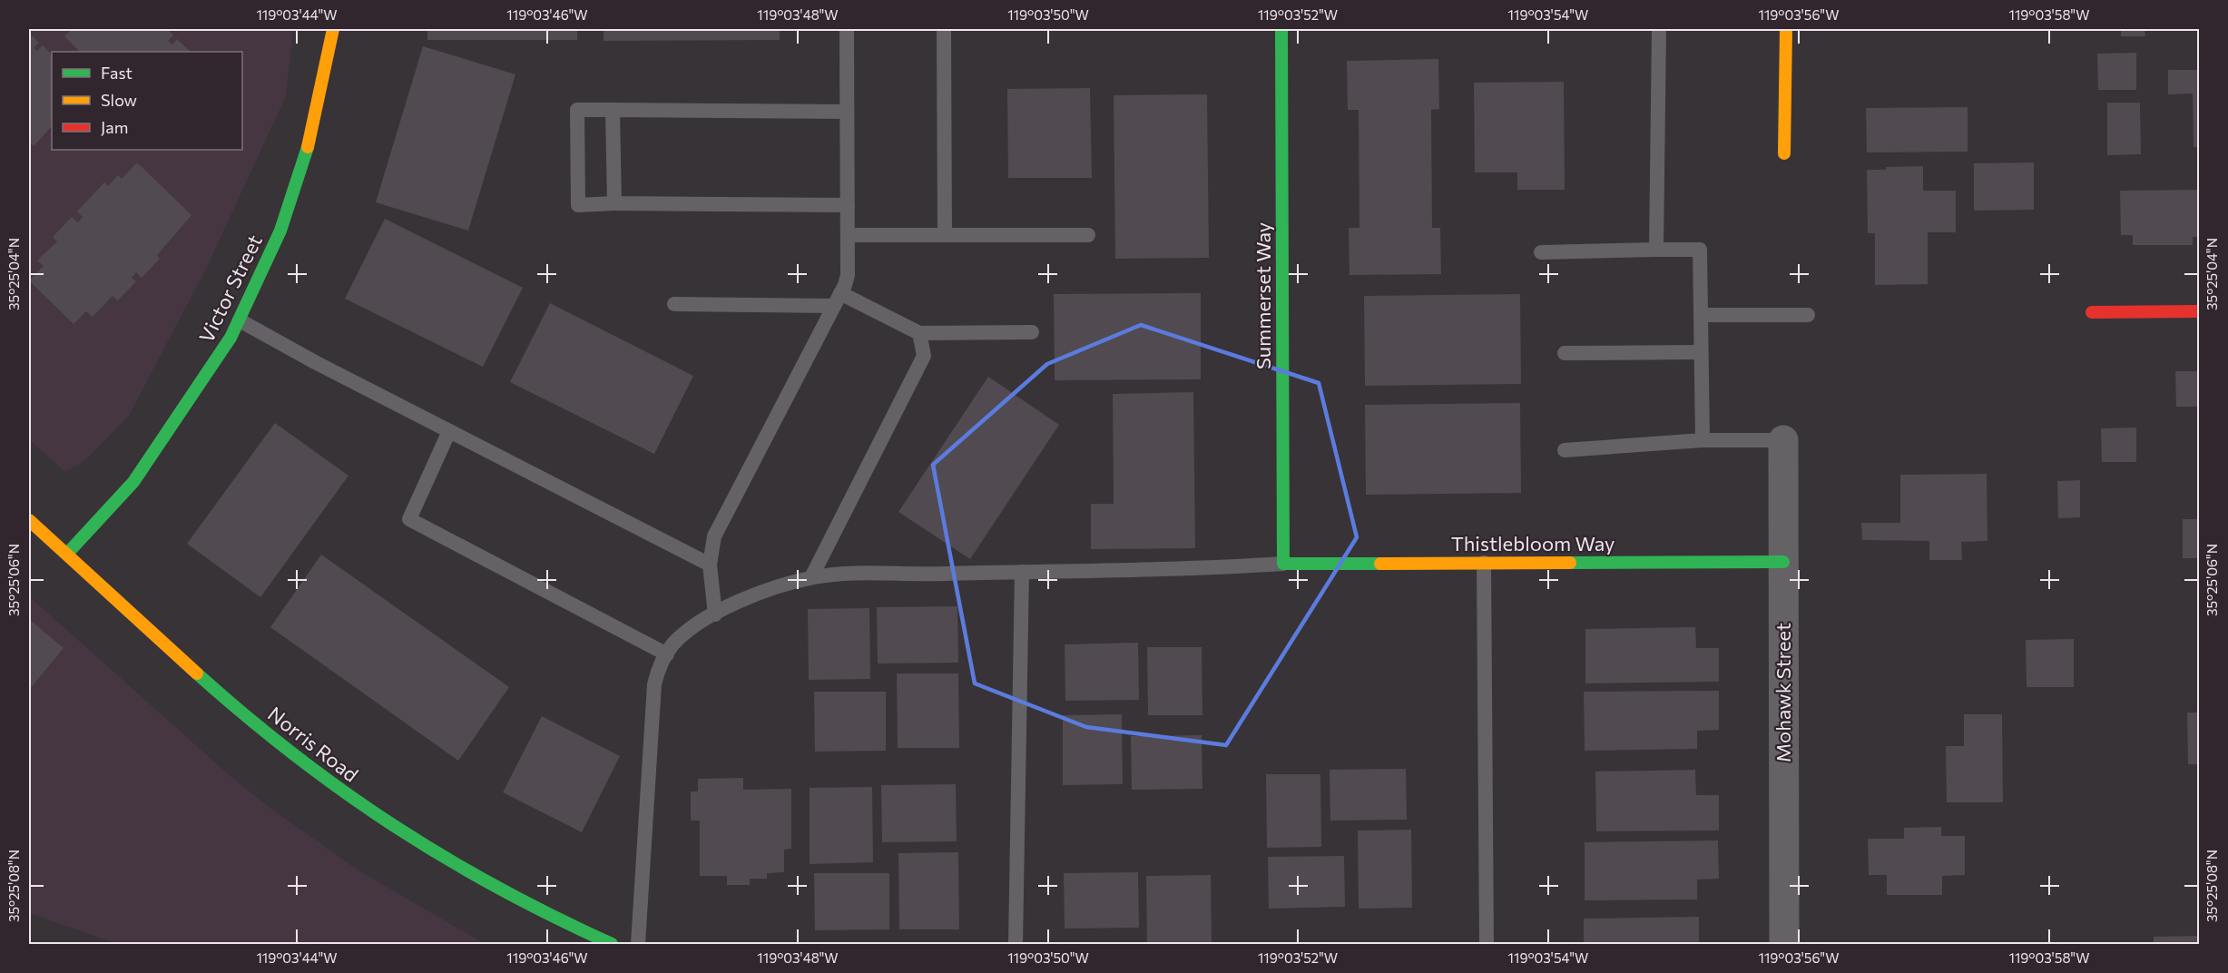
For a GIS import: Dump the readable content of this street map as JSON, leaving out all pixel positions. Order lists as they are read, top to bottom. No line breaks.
{"streets":{"street":["Victor Street","Summerset Way","Thistlebloom Way","Mohawk Street","Norris Road"]},"crossings":[["Victor Street","Norris Road"],["Summerset Way","Thistlebloom Way"],["Thistlebloom Way","Mohawk Street"]],"legend":["Fast","Slow","Jam"],"coordinates":["119°03'44\"W","119°03'46\"W","119°03'48\"W","119°03'50\"W","119°03'52\"W","119°03'54\"W","119°03'56\"W","119°03'58\"W","35°25'04\"N","35°25'06\"N","35°25'08\"N"]}
